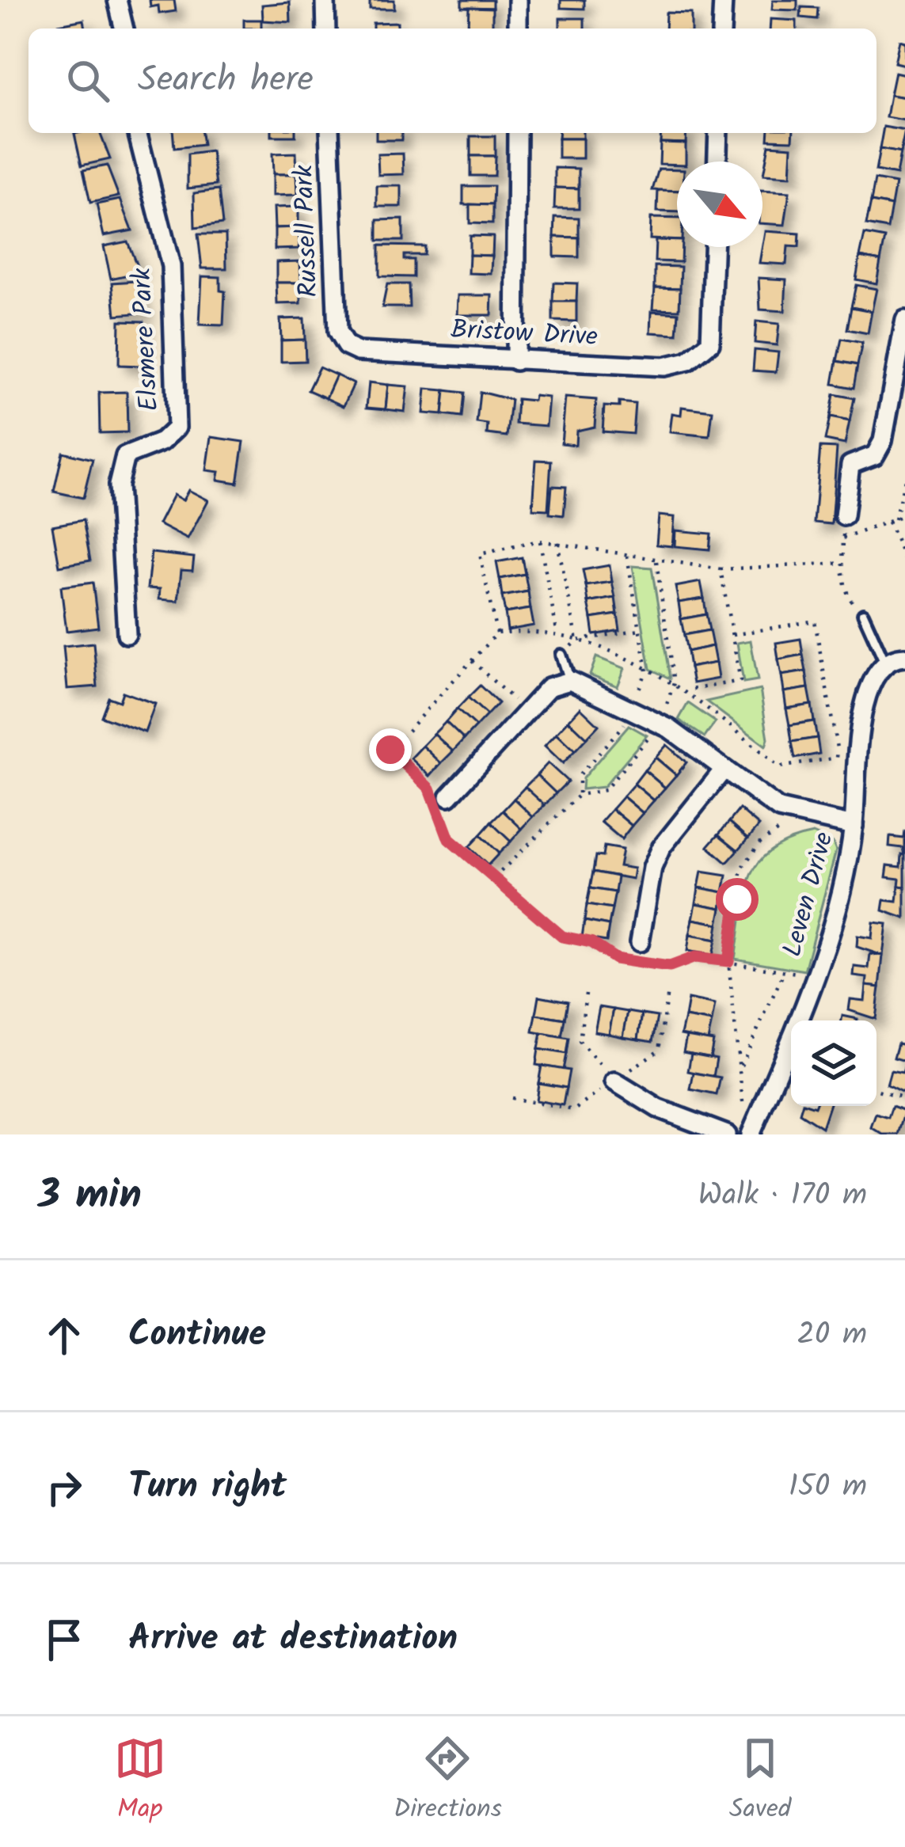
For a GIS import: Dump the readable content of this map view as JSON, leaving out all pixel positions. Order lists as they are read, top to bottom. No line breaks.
{"streets":{"street":["Russell Park","Bristow Drive","Elsmere Park","Leven Drive"]},"crossings":[["Russell Park","Bristow Drive"]],"north":"bottom right","page":{"search":"Search here","heading":["3 min","Walk · 170 m"],"list":[["Continue","20 m"],["Turn right","150 m"],"Arrive at destination"],"nav":["Map","Directions","Saved"]}}
